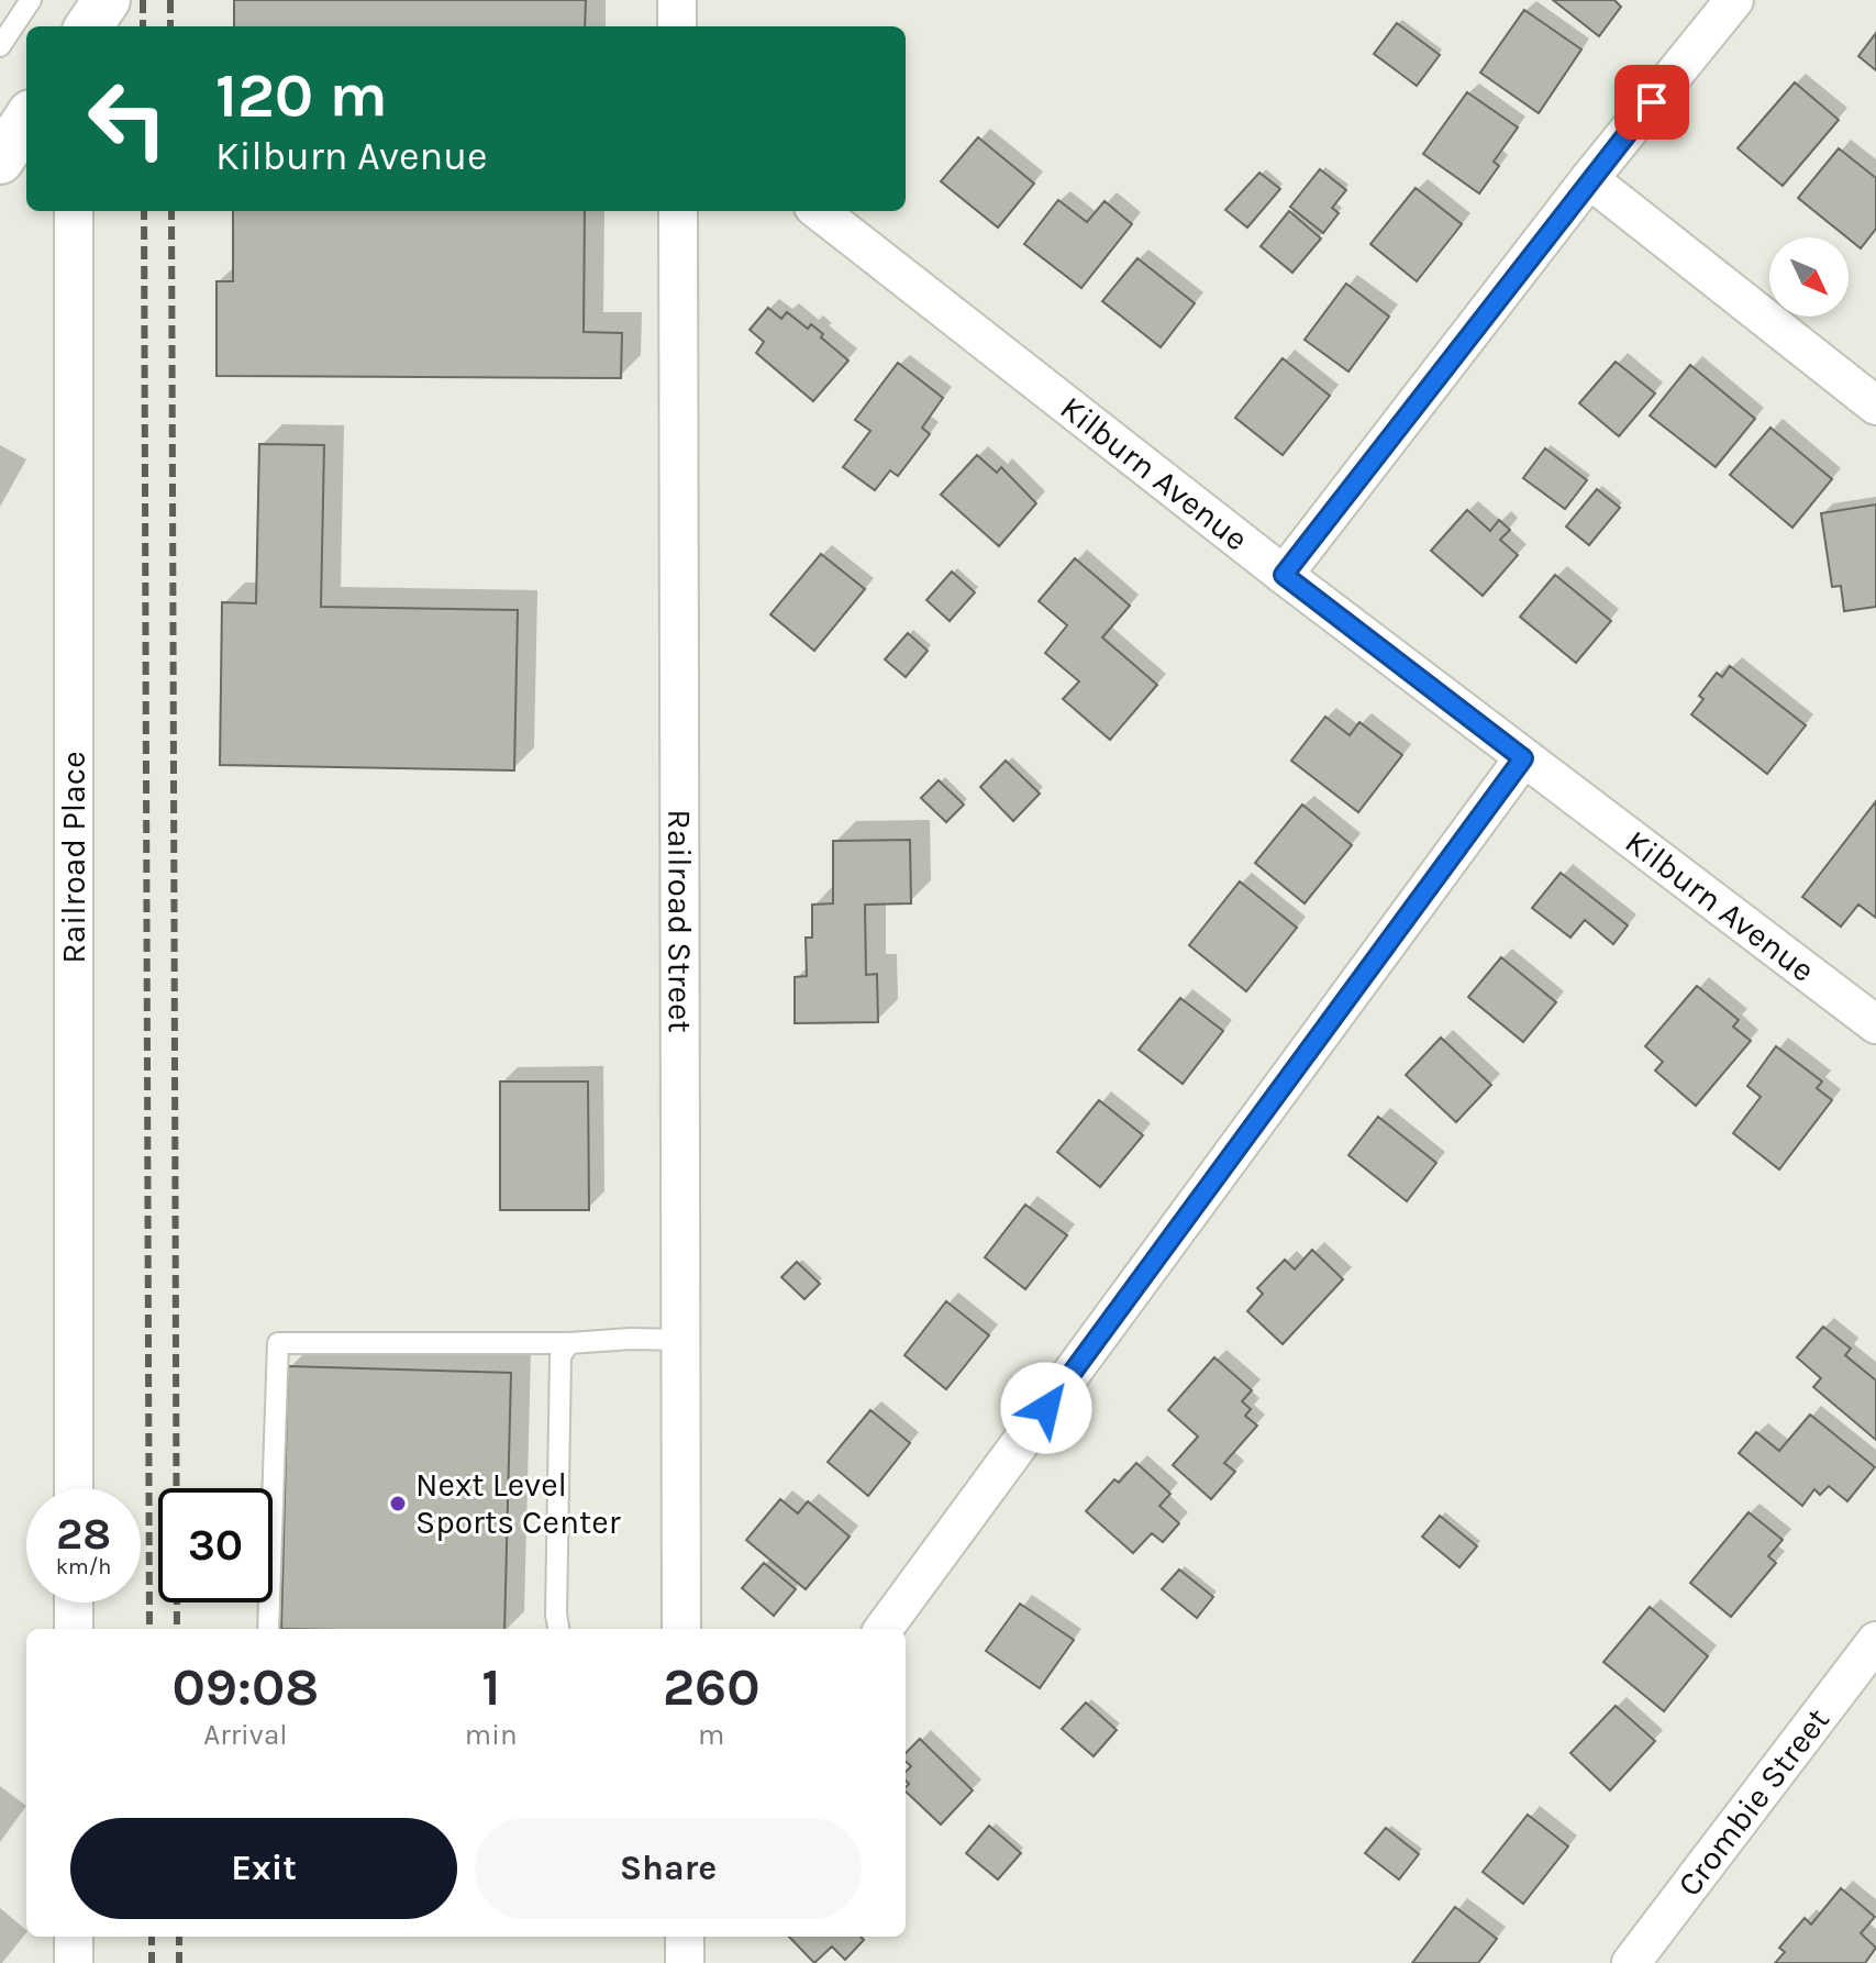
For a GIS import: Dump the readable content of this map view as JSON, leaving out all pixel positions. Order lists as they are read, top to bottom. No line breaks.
{"streets":{"street":["Kilburn Avenue","Railroad Place","Railroad Street","Crombie Street"]},"places":["Next Level Sports Center"],"north":"bottom right","page":{"turn":["120 m","Kilburn Avenue"],"speed":"28 km/h","limit":"30","eta":["09:08","Arrival","1","min","260","m"],"buttons":["Exit","Share"]}}
